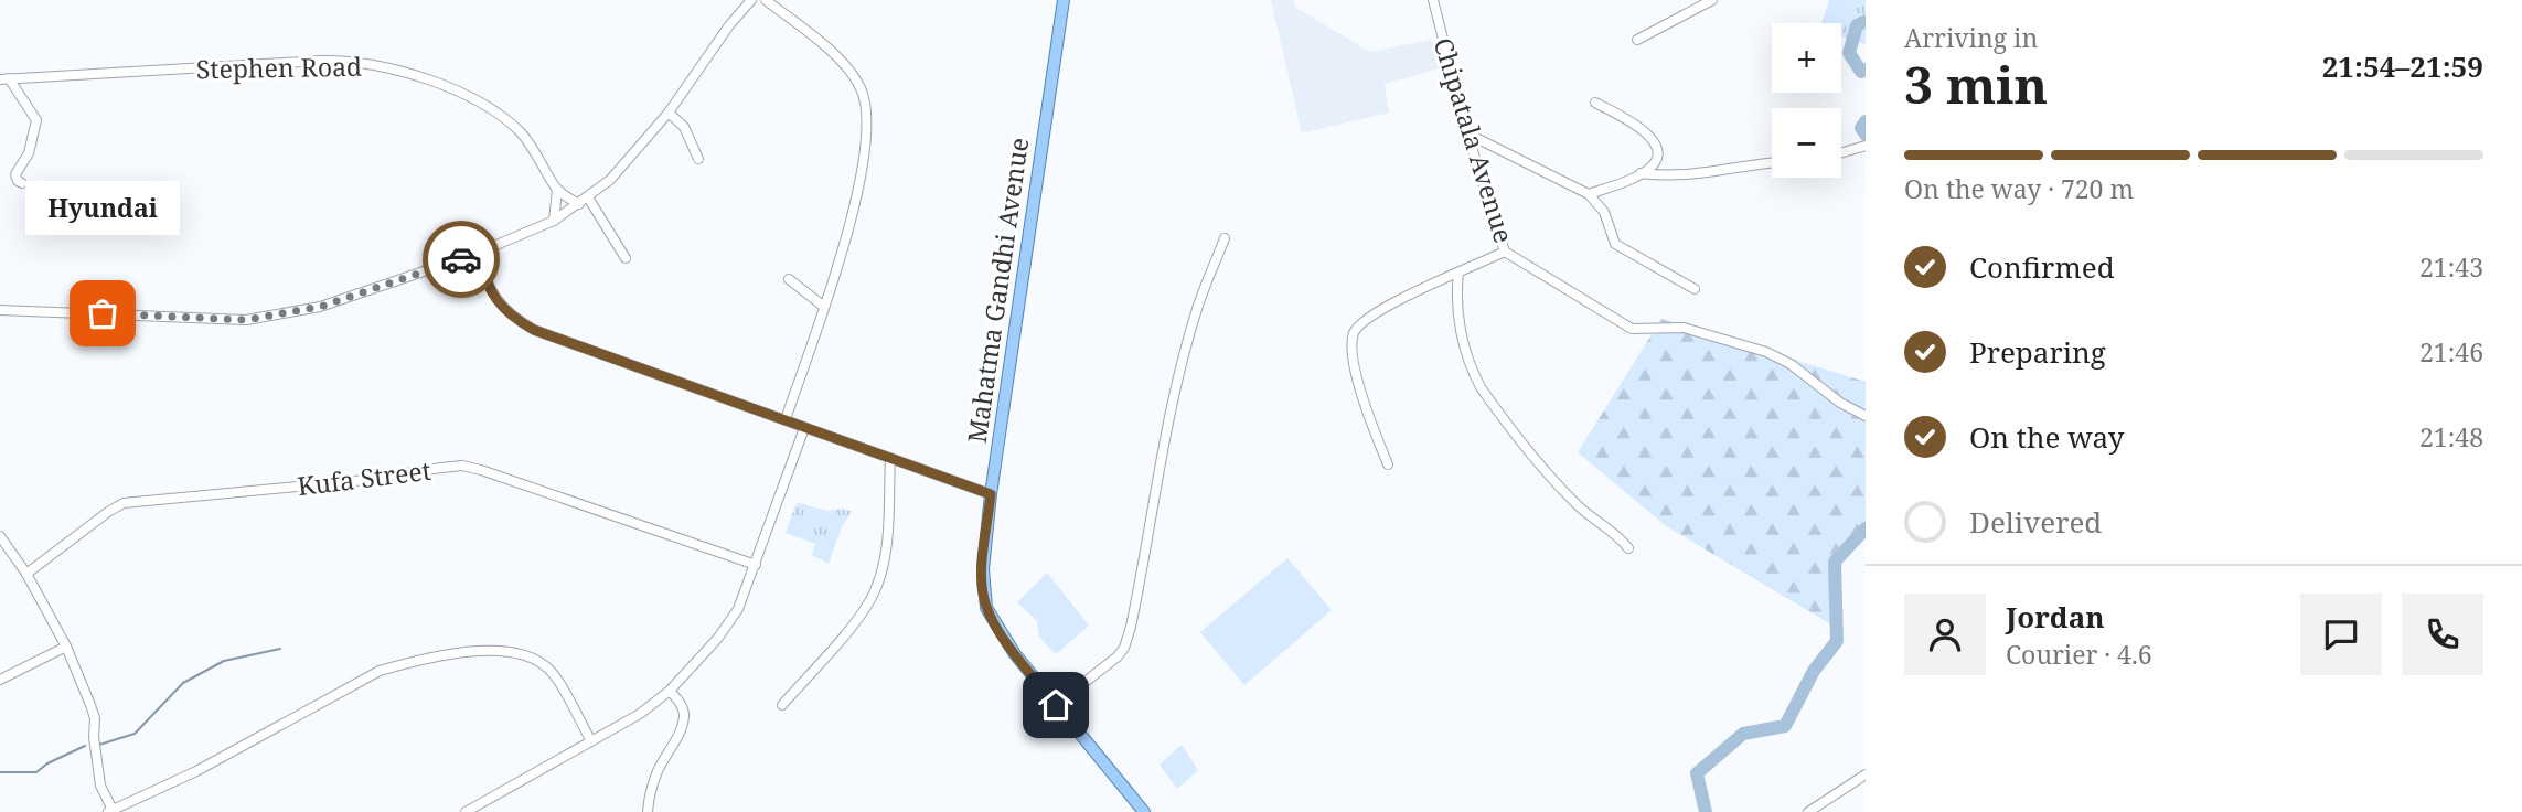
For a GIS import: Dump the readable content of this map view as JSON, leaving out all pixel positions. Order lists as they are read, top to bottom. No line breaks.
{"streets":{"main road":["Mahatma Gandhi Avenue"],"street":["Stephen Road","Chipatala Avenue","Kufa Street"]},"places":["Hyundai"],"page":{"heading":["3 min","Arriving in","21:54–21:59"],"panel":["Jordan","Courier · 4.6"],"map_buttons":["+","−"],"bar":"On the way · 720 m","bubble":"Hyundai","list":[["Confirmed","21:43"],["Preparing","21:46"],["On the way","21:48"],"Delivered"]}}
